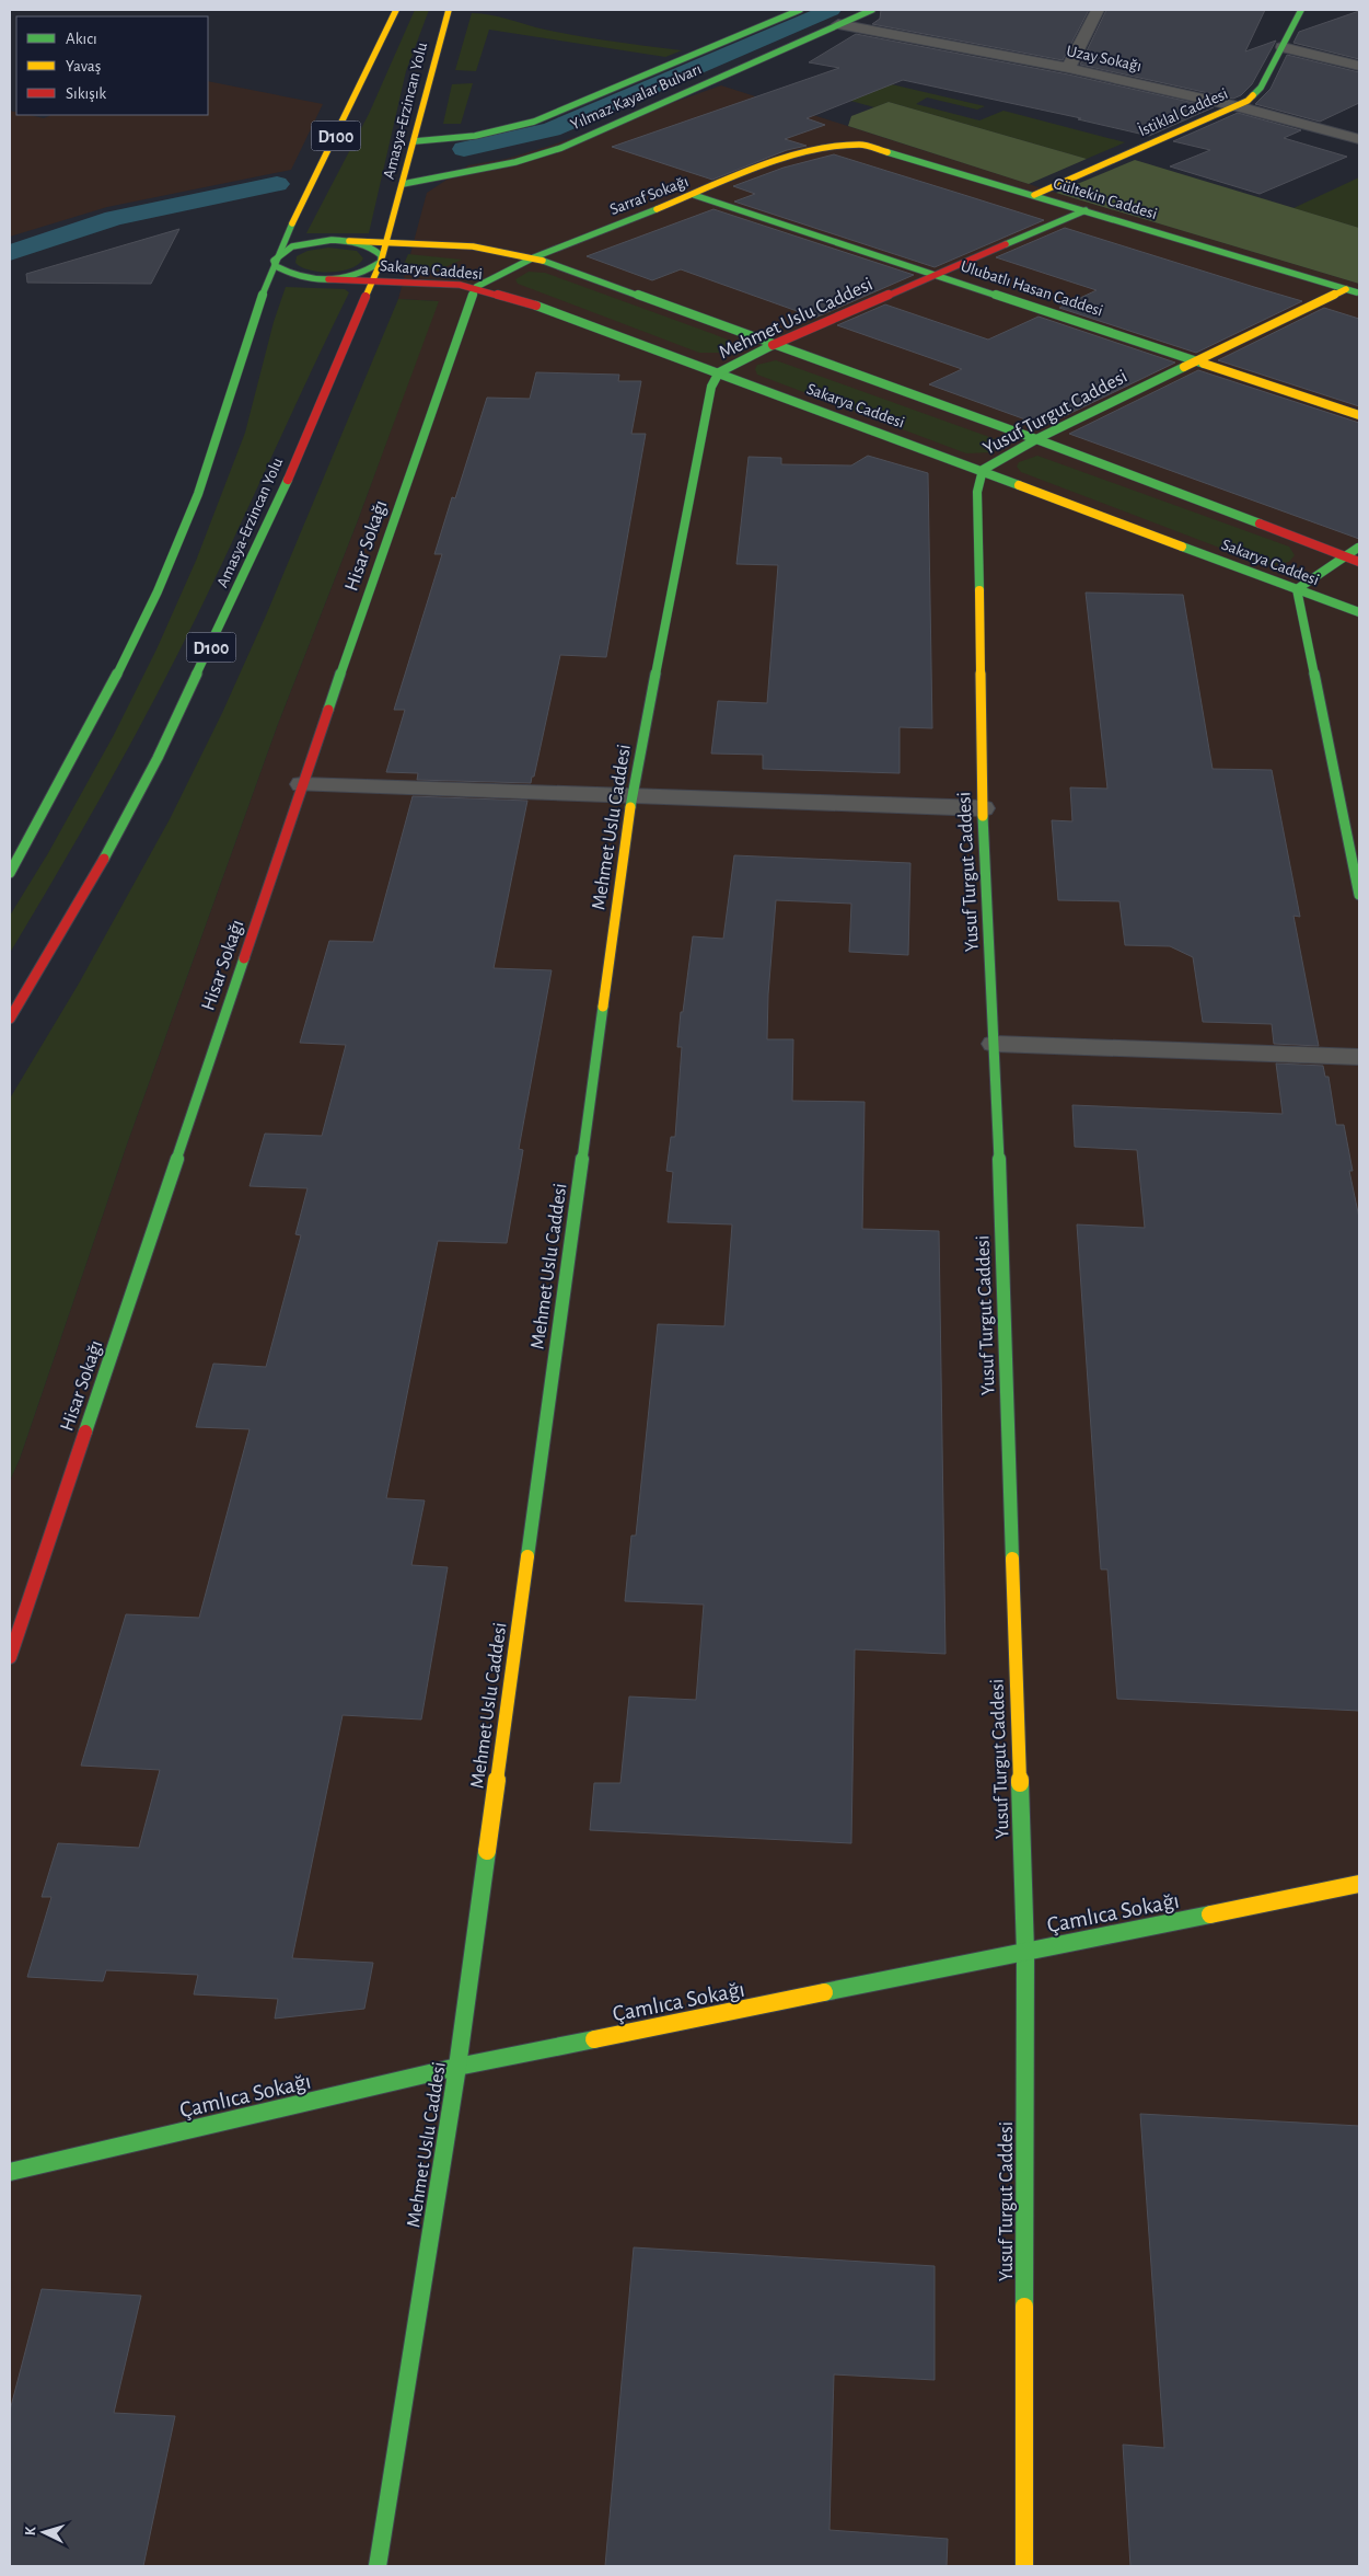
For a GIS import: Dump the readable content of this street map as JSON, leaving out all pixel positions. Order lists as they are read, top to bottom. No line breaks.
{"streets":{"main road":["Yılmaz Kayalar Bulvarı","Amasya-Erzincan Yolu","İstiklal Caddesi","D100","Sarraf Sokağı","Gültekin Caddesi","Sakarya Caddesi","Ulubatlı Hasan Caddesi","Mehmet Uslu Caddesi","Yusuf Turgut Caddesi","Hisar Sokağı","Çamlıca Sokağı"],"street":["Uzay Sokağı"]},"crossings":[["Uzay Sokağı","Yılmaz Kayalar Bulvarı"],["Uzay Sokağı","İstiklal Caddesi"],["Yılmaz Kayalar Bulvarı","Amasya-Erzincan Yolu"],["Amasya-Erzincan Yolu","Sakarya Caddesi"],["İstiklal Caddesi","Gültekin Caddesi"],["Sarraf Sokağı","Gültekin Caddesi"],["Sarraf Sokağı","Sakarya Caddesi"],["Sarraf Sokağı","Ulubatlı Hasan Caddesi"],["Sarraf Sokağı","Hisar Sokağı"],["Gültekin Caddesi","Mehmet Uslu Caddesi"],["Gültekin Caddesi","Yusuf Turgut Caddesi"],["Sakarya Caddesi","Mehmet Uslu Caddesi"],["Sakarya Caddesi","Yusuf Turgut Caddesi"],["Sakarya Caddesi","Hisar Sokağı"],["Ulubatlı Hasan Caddesi","Mehmet Uslu Caddesi"],["Ulubatlı Hasan Caddesi","Yusuf Turgut Caddesi"],["Mehmet Uslu Caddesi","Çamlıca Sokağı"],["Yusuf Turgut Caddesi","Çamlıca Sokağı"]],"legend":["Akıcı","Yavaş","Sıkışık"],"north":"left"}
